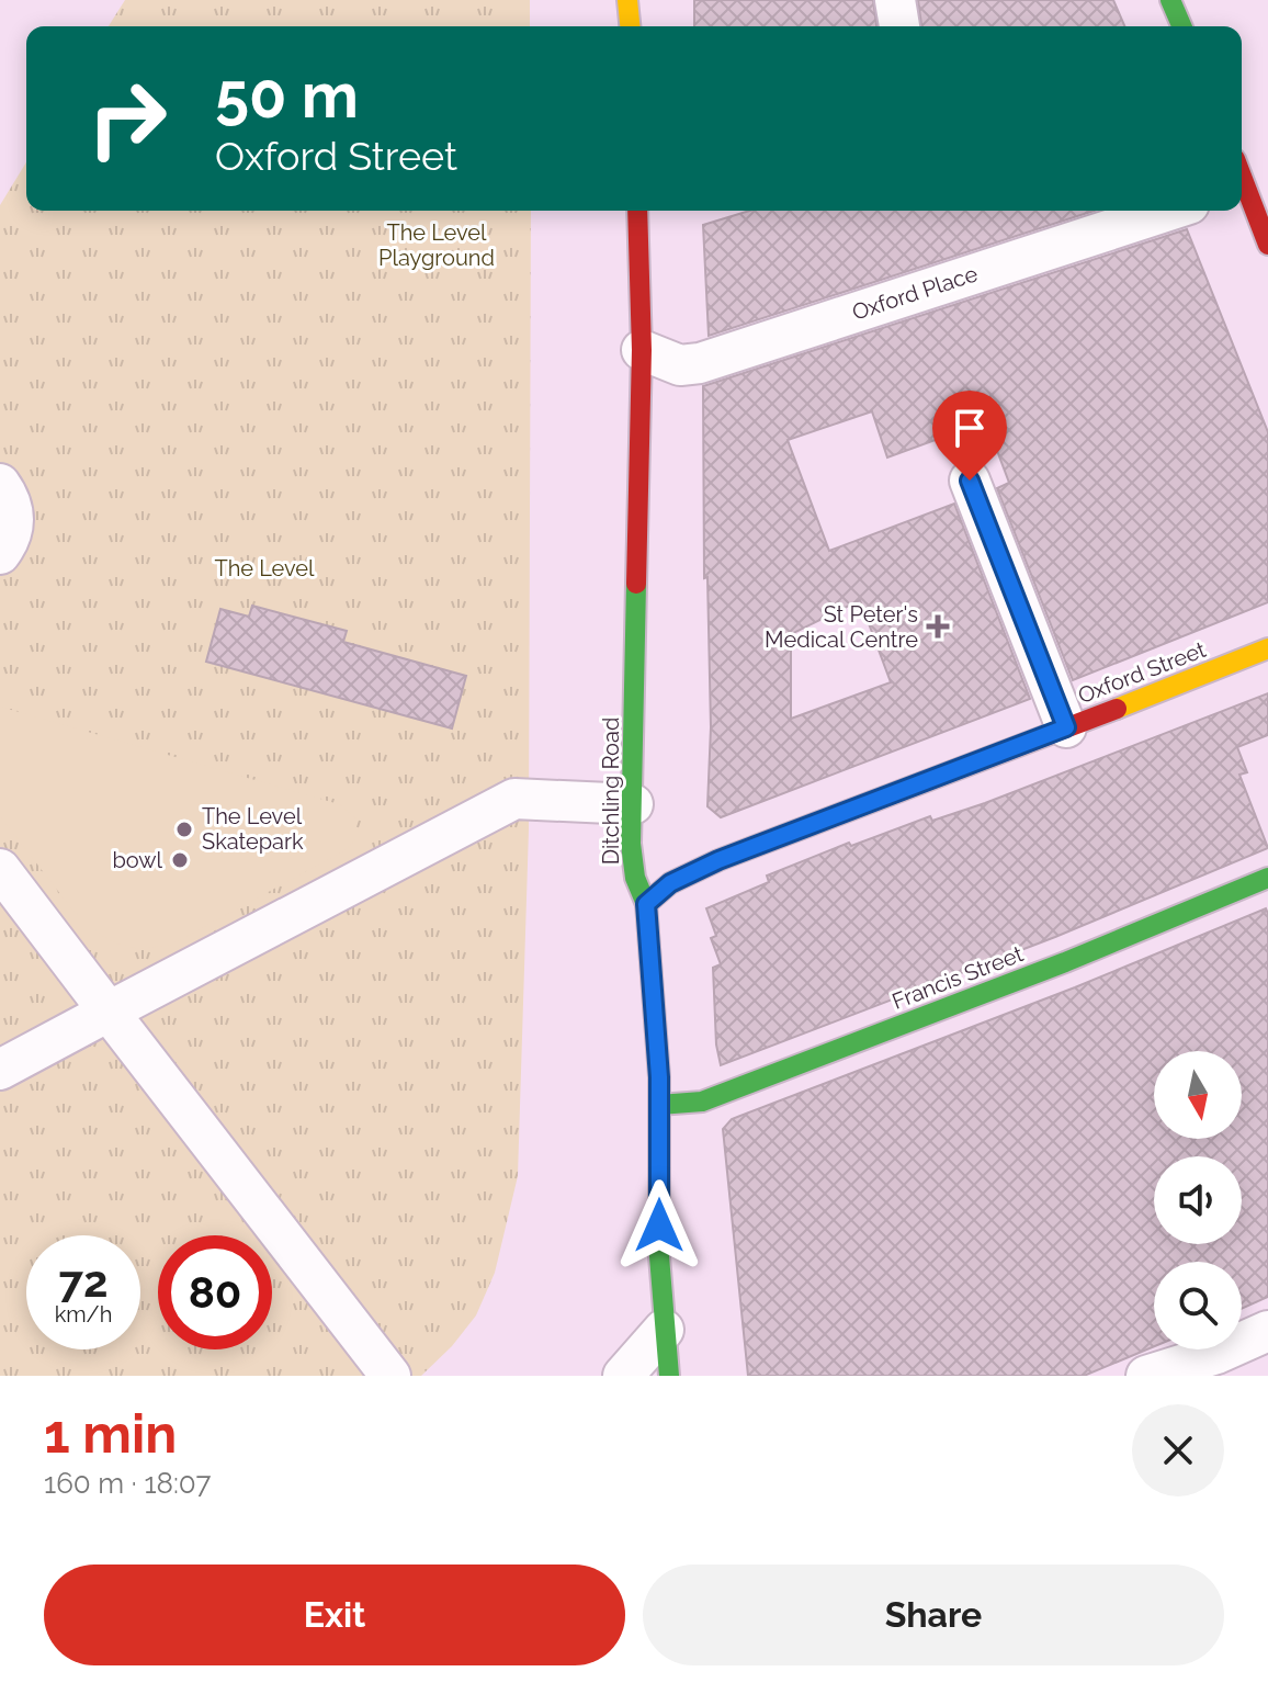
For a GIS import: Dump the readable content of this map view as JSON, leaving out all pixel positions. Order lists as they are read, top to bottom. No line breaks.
{"streets":{"main road":["Oxford Street","Ditchling Road","Francis Street"],"street":["Oxford Place"]},"crossings":[["Oxford Place","Ditchling Road"],["Oxford Street","Ditchling Road"],["Ditchling Road","Francis Street"]],"parks":["The Level Playground","The Level"],"places":{"health":["St Peter's Medical Centre"],"other":["The Level Skatepark","bowl"]},"north":"bottom","page":{"turn":["50 m","Oxford Street"],"speed":"72 km/h","limit":"80","heading":["1 min","160 m · 18:07"],"buttons":["Exit","Share"]}}
